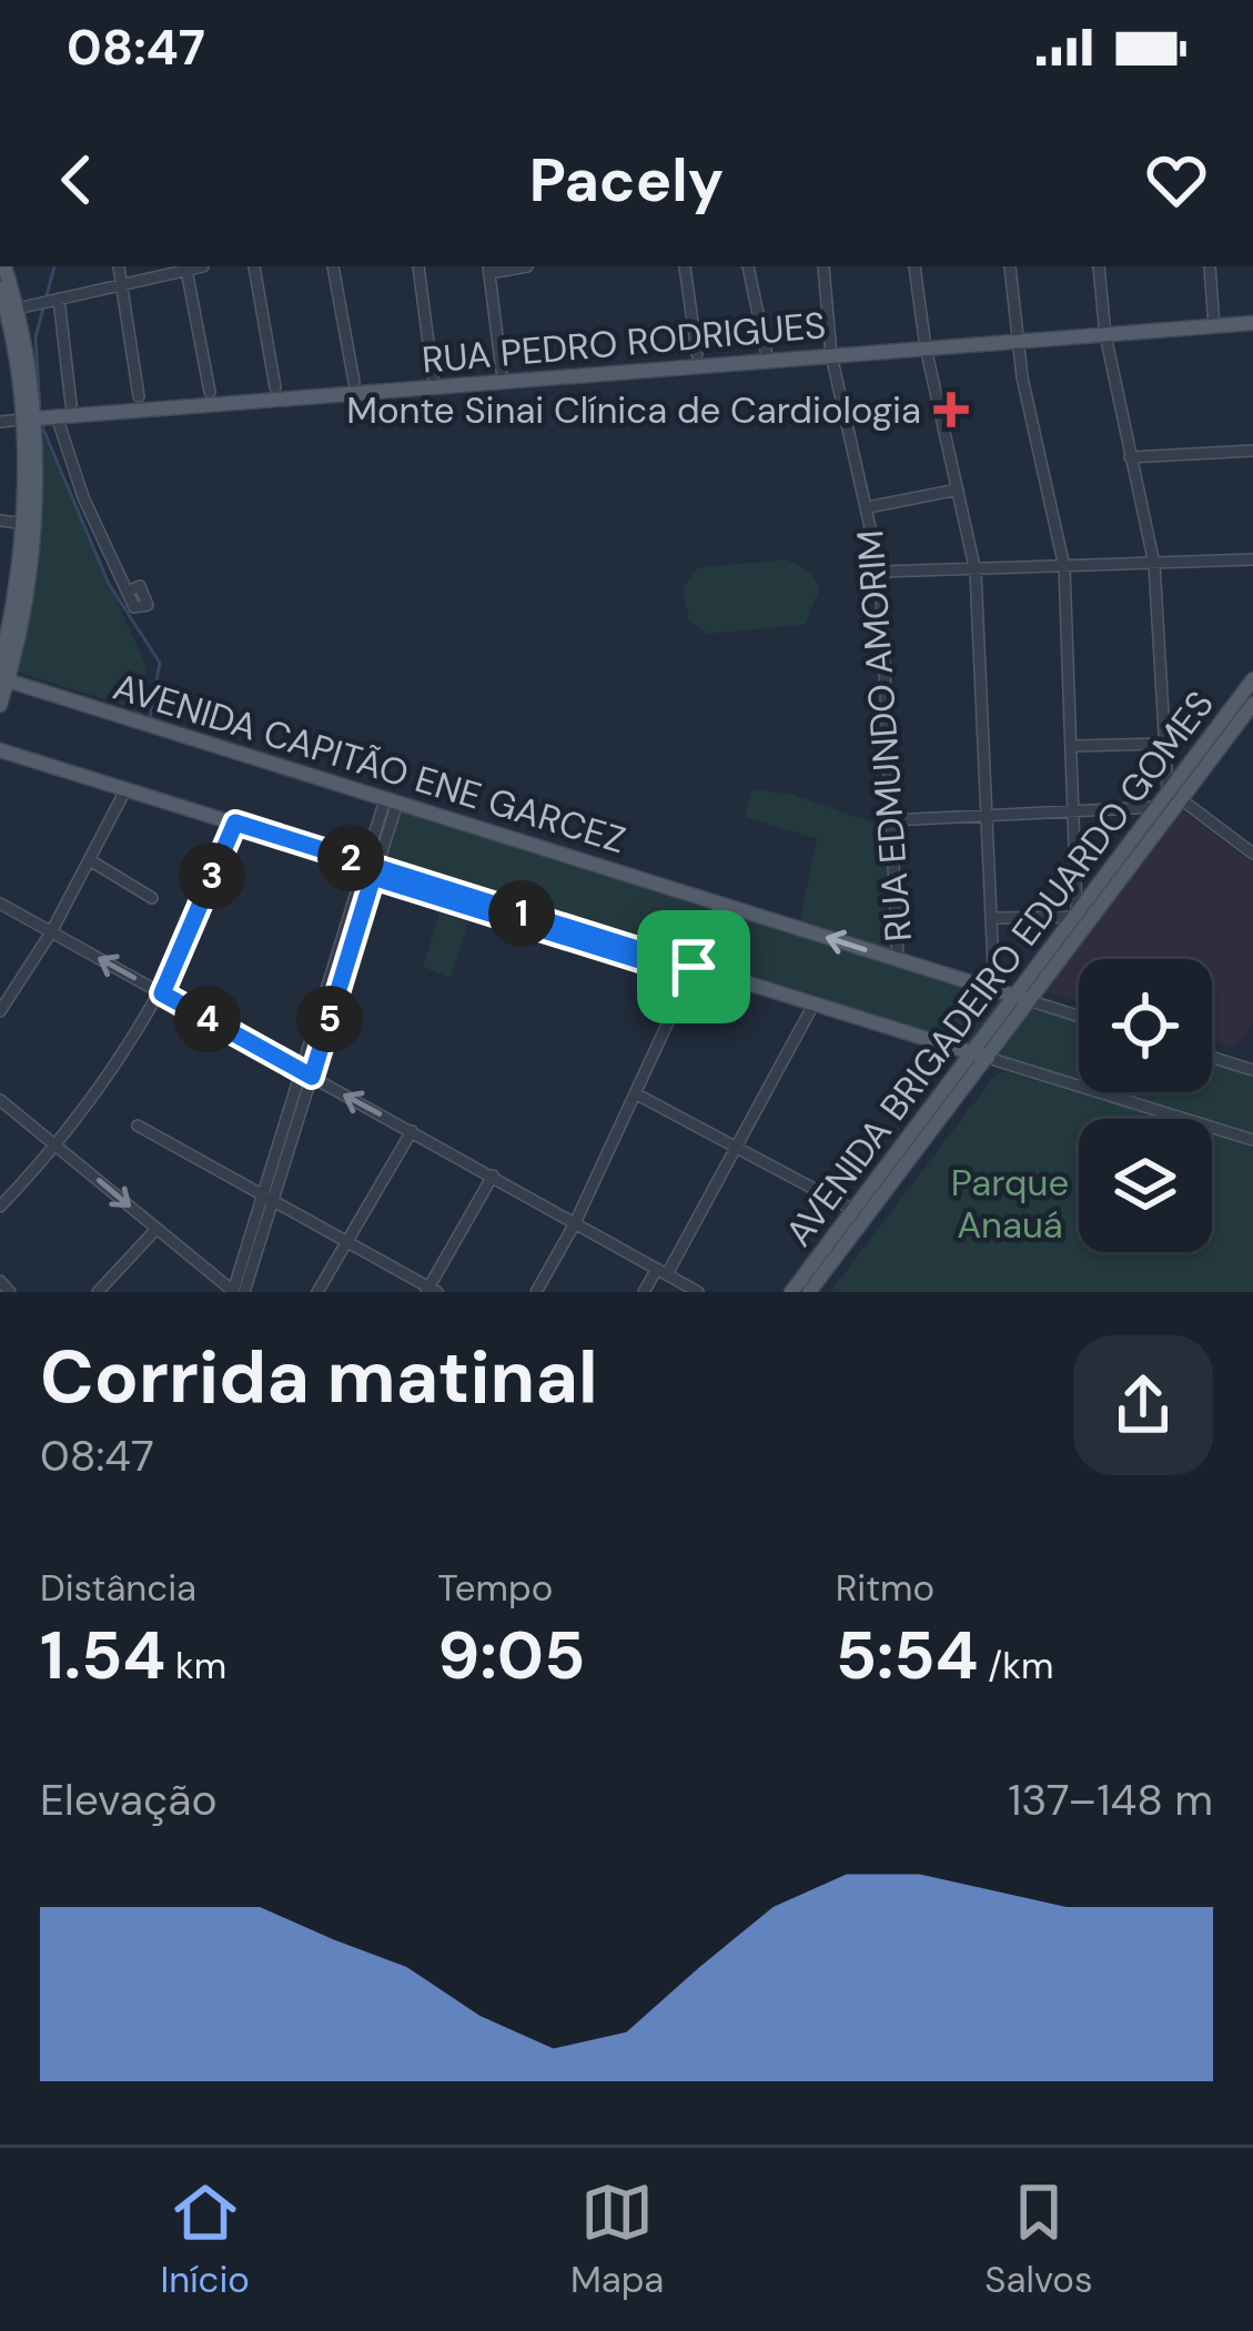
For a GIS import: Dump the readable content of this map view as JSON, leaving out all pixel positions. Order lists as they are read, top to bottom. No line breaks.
{"streets":{"main road":["RUA PEDRO RODRIGUES","AVENIDA CAPITÃO ENE GARCEZ","AVENIDA BRIGADEIRO EDUARDO GOMES"],"street":["RUA EDMUNDO AMORIM"]},"crossings":[["RUA PEDRO RODRIGUES","RUA EDMUNDO AMORIM"],["RUA EDMUNDO AMORIM","AVENIDA CAPITÃO ENE GARCEZ"],["AVENIDA CAPITÃO ENE GARCEZ","AVENIDA BRIGADEIRO EDUARDO GOMES"]],"parks":["Parque Anauá"],"places":{"health":["Monte Sinai Clínica de Cardiologia"]},"page":{"status":"08:47","header":"Pacely","pins":["2","3","1","4","5"],"heading":["Corrida matinal","08:47"],"stats":[["Distância","1.54 km"],["Tempo","9:05"],["Ritmo","5:54 /km"]],"chart":["Elevação","137–148 m"],"tabs":["Início","Mapa","Salvos"]}}
